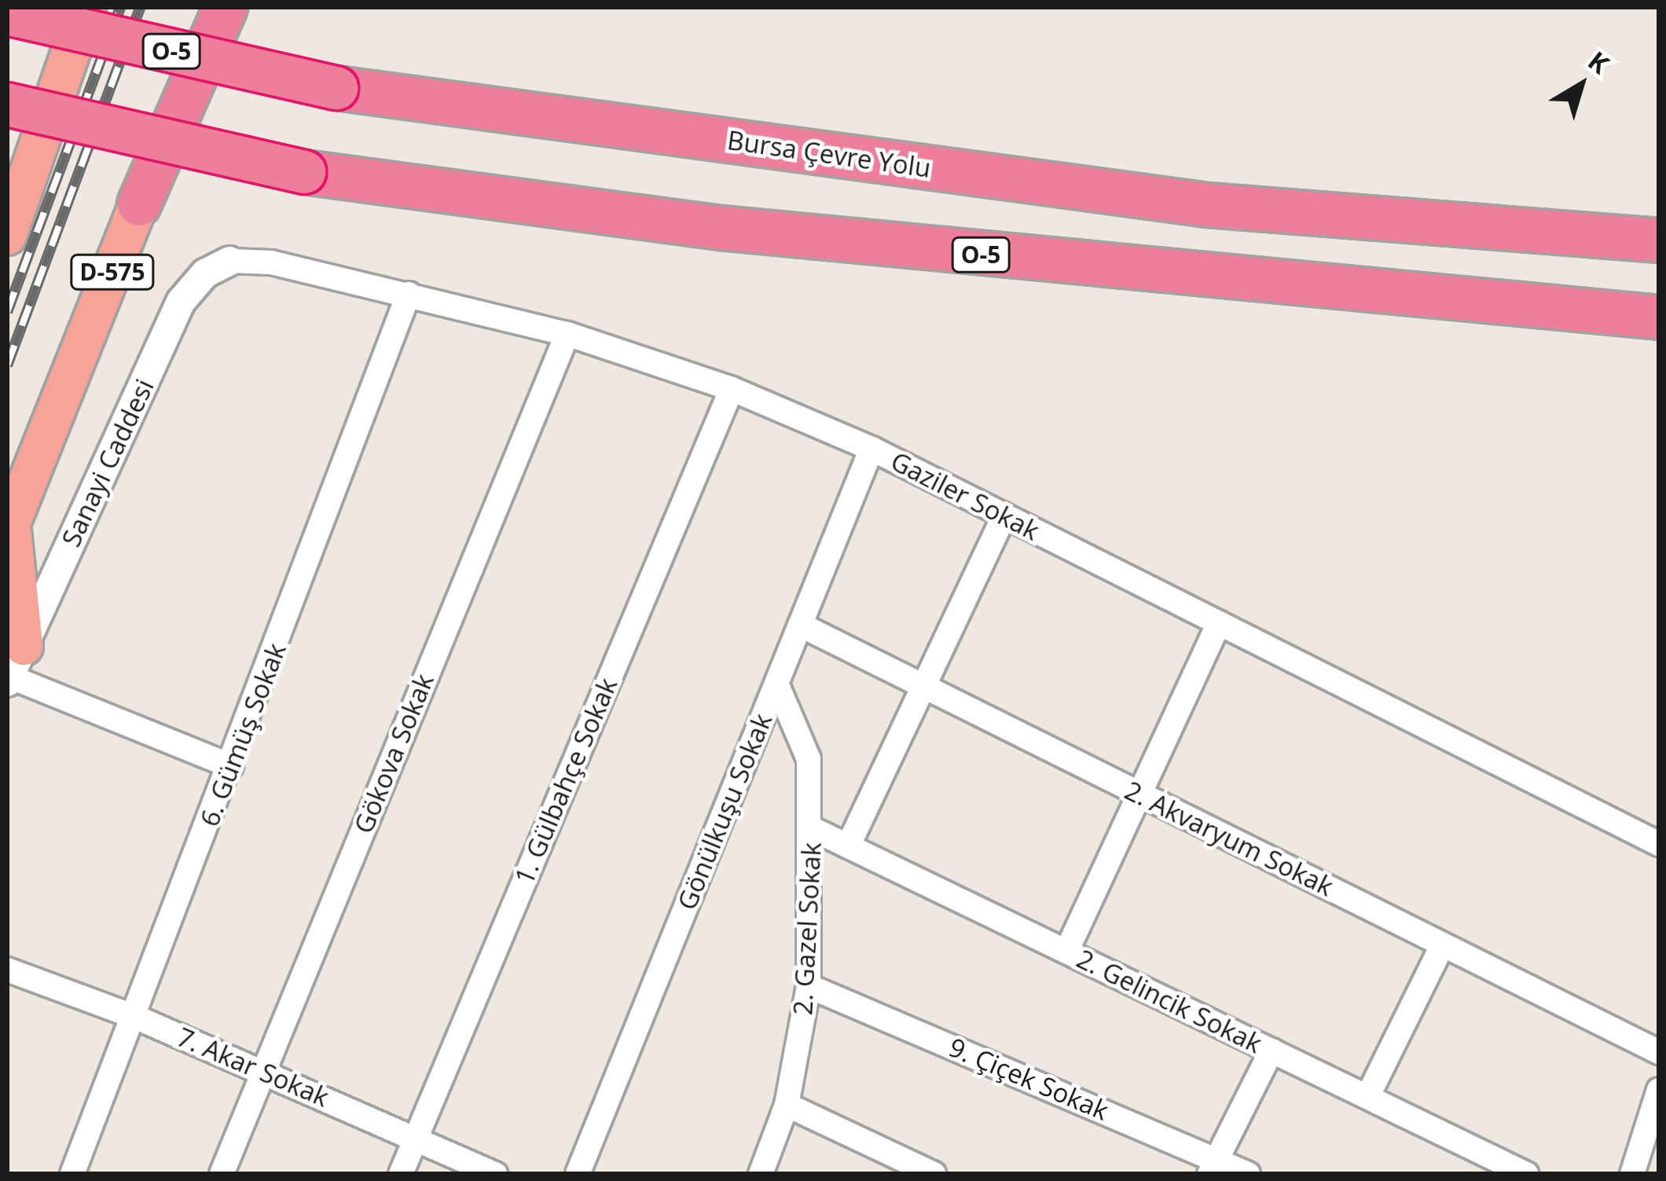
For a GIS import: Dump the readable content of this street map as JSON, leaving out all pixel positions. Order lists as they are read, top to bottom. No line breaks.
{"streets":{"highway":["O-5","Bursa Çevre Yolu","D-575"],"street":["Sanayi Caddesi","Gaziler Sokak","6. Gümüş Sokak","Gökova Sokak","1. Gülbahçe Sokak","Gönülkuşu Sokak","2. Akvaryum Sokak","2. Gazel Sokak","2. Gelincik Sokak","7. Akar Sokak","9. Çiçek Sokak"]},"crossings":[["Sanayi Caddesi","Gaziler Sokak"],["Gaziler Sokak","6. Gümüş Sokak"],["Gaziler Sokak","Gökova Sokak"],["Gaziler Sokak","1. Gülbahçe Sokak"],["Gaziler Sokak","Gönülkuşu Sokak"],["6. Gümüş Sokak","7. Akar Sokak"],["Gökova Sokak","7. Akar Sokak"],["1. Gülbahçe Sokak","7. Akar Sokak"],["Gönülkuşu Sokak","2. Akvaryum Sokak"],["Gönülkuşu Sokak","2. Gazel Sokak"],["2. Gazel Sokak","2. Gelincik Sokak"],["2. Gazel Sokak","9. Çiçek Sokak"]],"north":"top right"}
